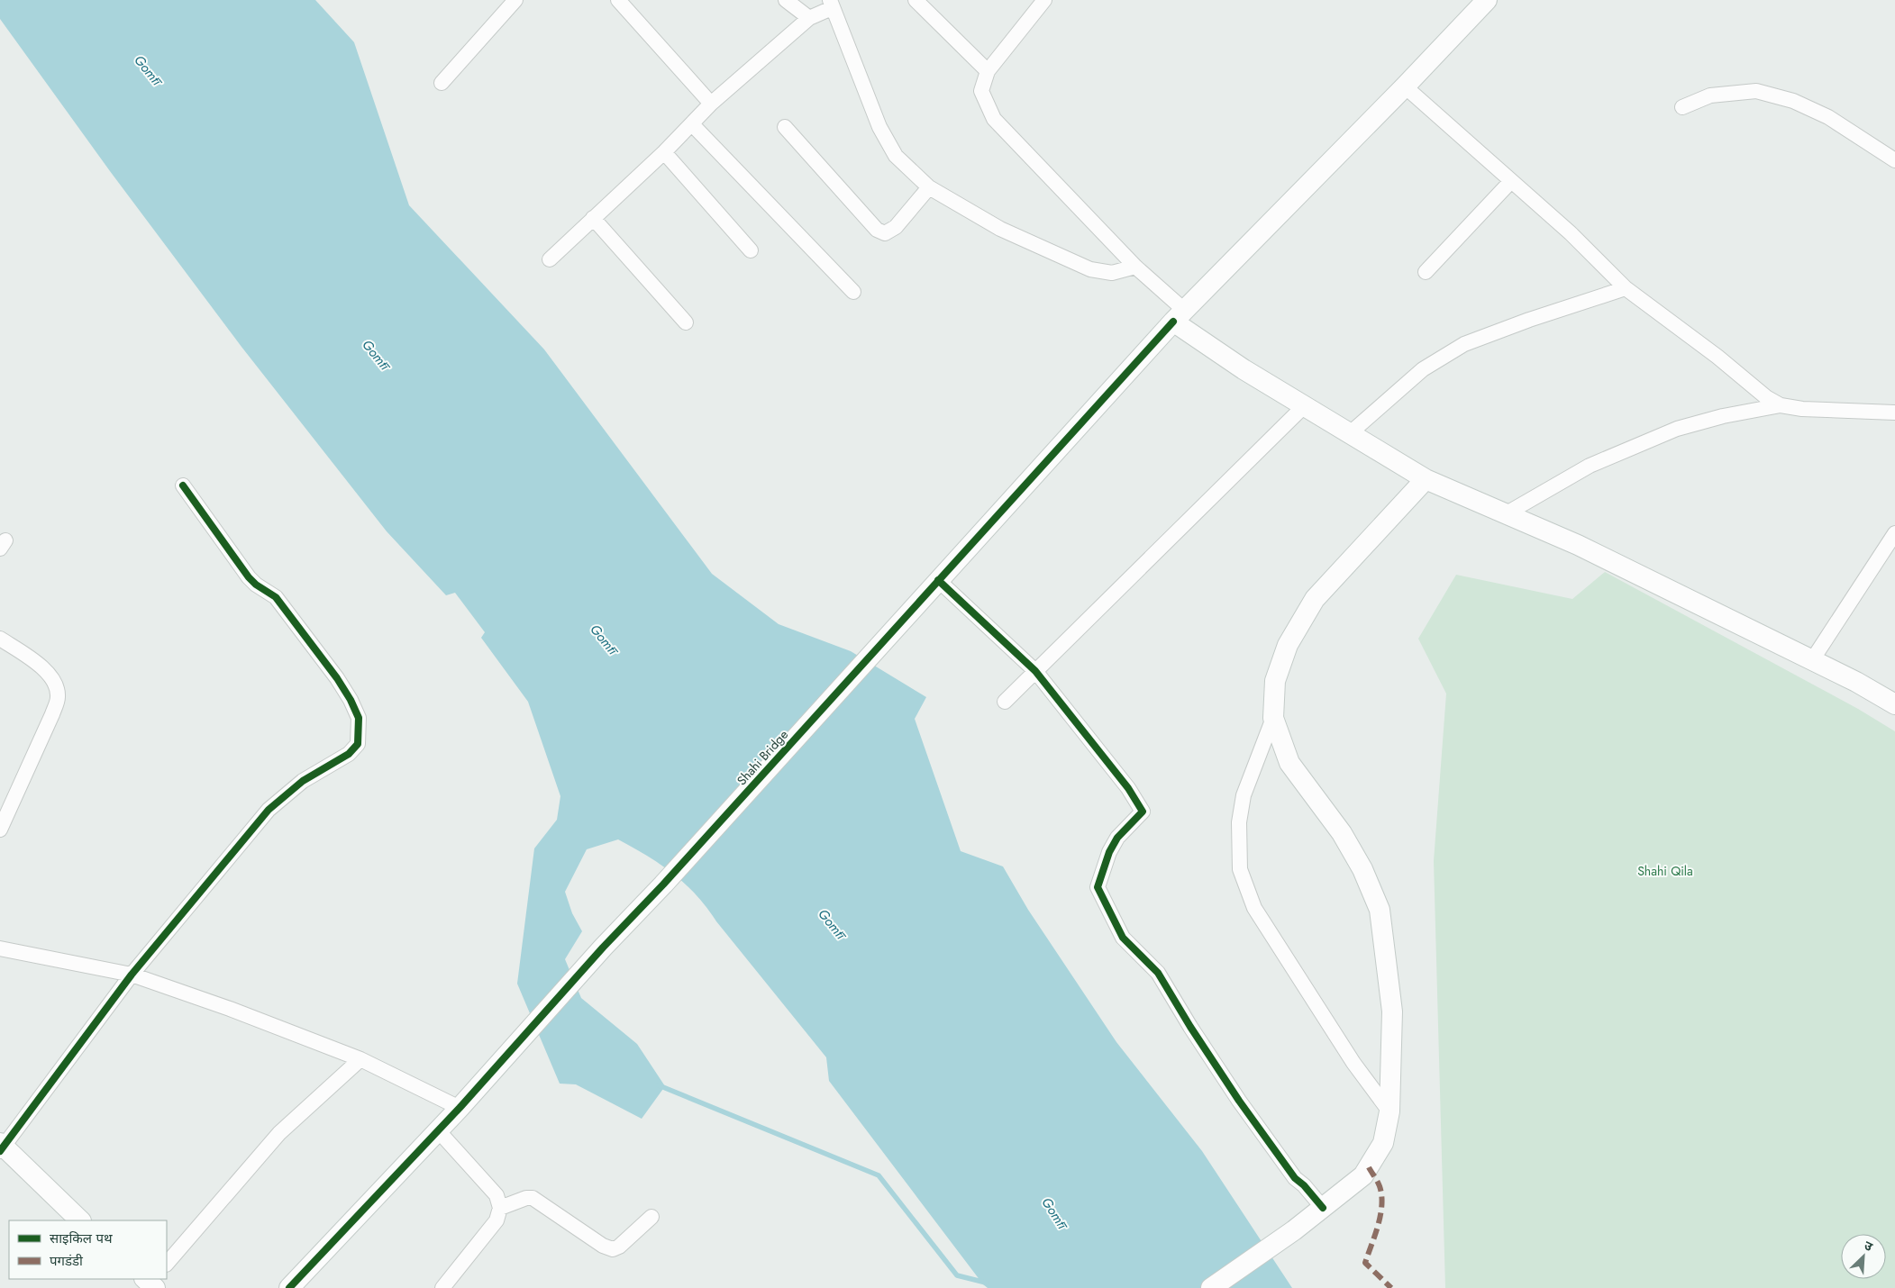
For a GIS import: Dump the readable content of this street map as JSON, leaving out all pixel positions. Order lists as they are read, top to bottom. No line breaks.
{"streets":{"street":["Shahi Bridge"]},"water":["Gomtī"],"parks":["Shahi Qila"],"legend":["साइकिल पथ","पगडंडी"],"north":"top right"}
